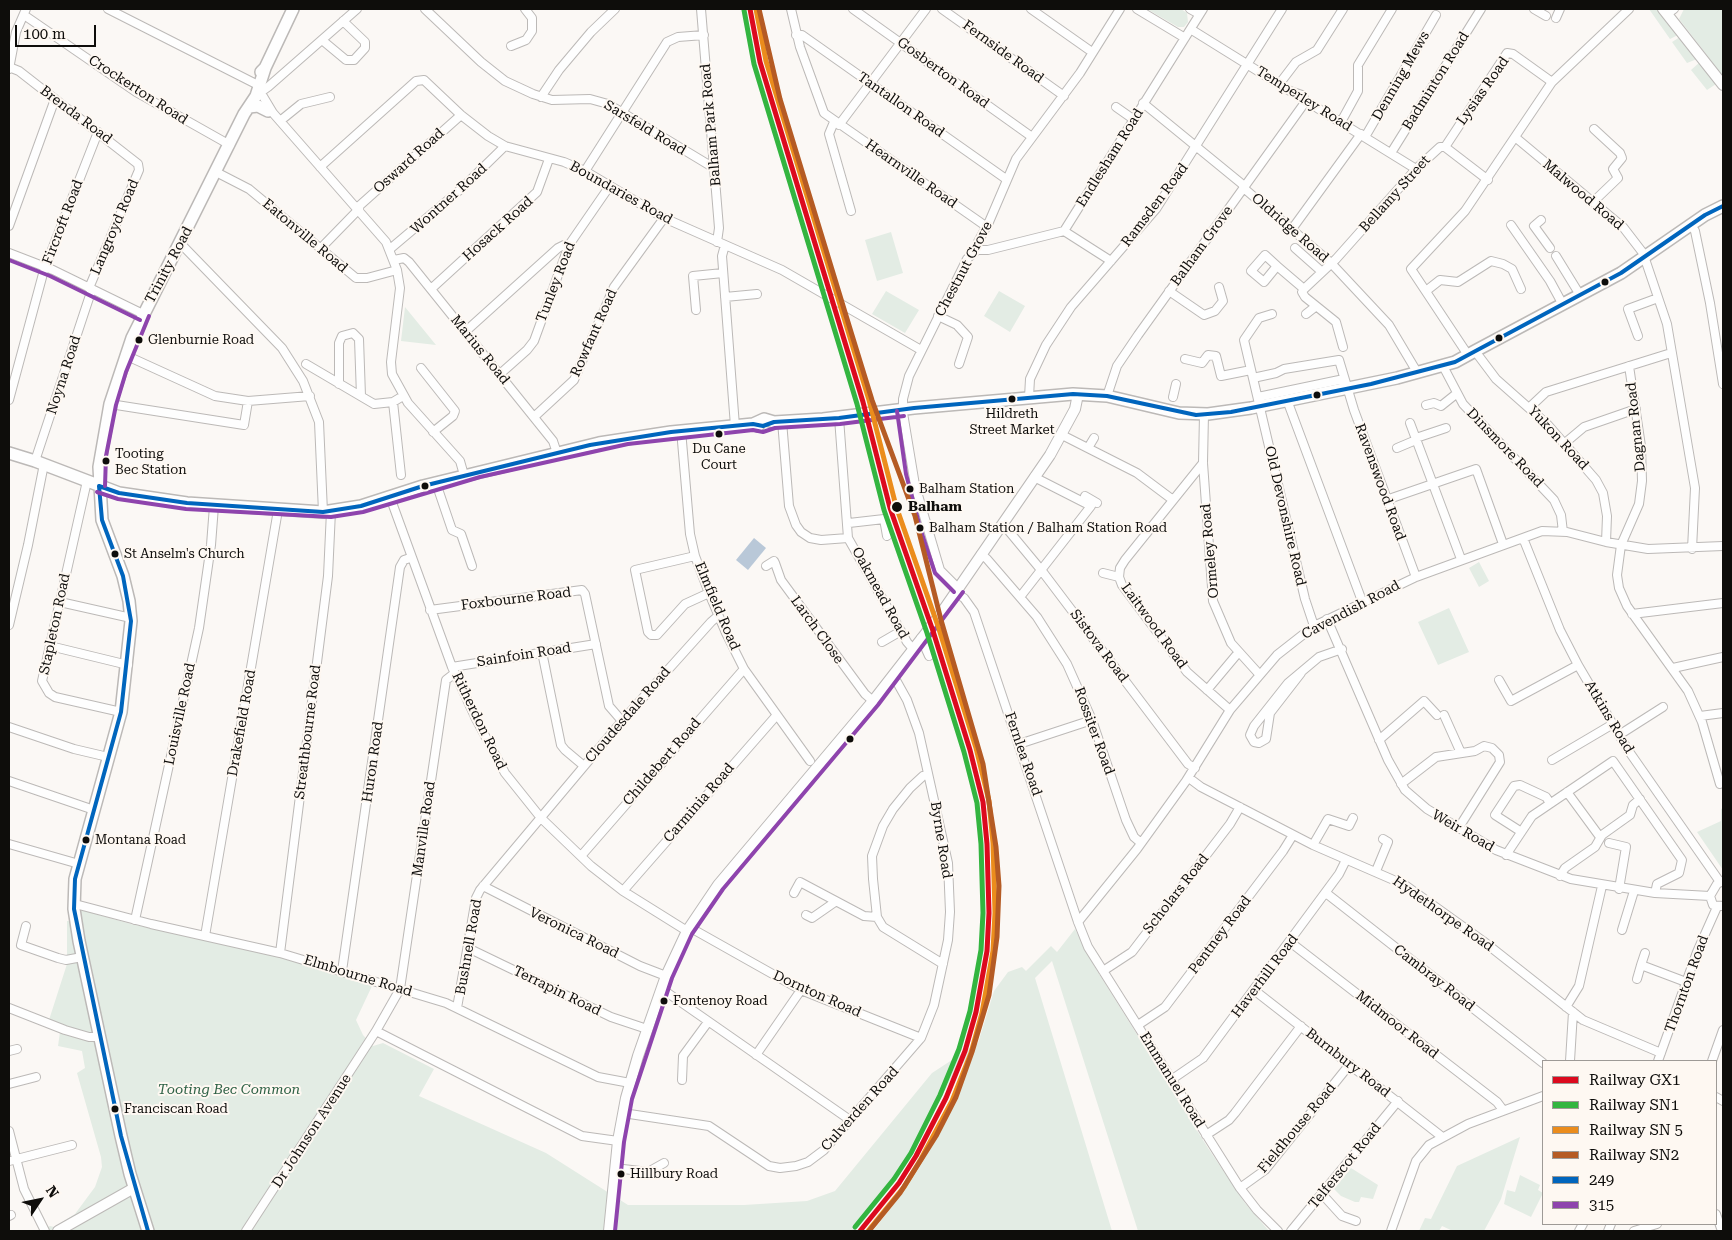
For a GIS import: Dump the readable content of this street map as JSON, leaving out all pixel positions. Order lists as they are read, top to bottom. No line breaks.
{"streets":{"highway":["Trinity Road"],"street":["Fernside Road","Gosberton Road","Denning Mews","Badminton Road","Crockerton Road","Lysias Road","Temperley Road","Tantallon Road","Brenda Road","Balham Park Road","Sarsfeld Road","Endlesham Road","Osward Road","Hearnville Road","Boundaries Road","Bellamy Street","Malwood Road","Wontner Road","Ramsden Road","Fircroft Road","Langroyd Road","Oldridge Road","Hosack Road","Eatonville Road","Balham Grove","Chestnut Grove","Tunley Road","Rowfant Road","Marius Road","Noyna Road","Dagnan Road","Yukon Road","Dinsmore Road","Ravenswood Road","Old Devonshire Road","Ormeley Road","Oakmead Road","Foxbourne Road","Elmfield Road","Cavendish Road","Stapleton Road","Laitwood Road","Larch Close","Sistova Road","Sainfoin Road","Louisville Road","Cloudesdale Road","Atkins Road","Ritherdon Road","Drakefield Road","Rossiter Road","Streathbourne Road","Fernlea Road","Huron Road","Childebert Road","Carminia Road","Manville Road","Weir Road","Byrne Road","Scholars Road","Hydethorpe Road","Veronica Road","Pentney Road","Bushnell Road","Elmbourne Road","Haverhill Road","Cambray Road","Thornton Road","Terrapin Road","Dornton Road","Midmoor Road","Burnbury Road","Emmanuel Road","Culverden Road","Fieldhouse Road","Dr Johnson Avenue","Telferscot Road"]},"crossings":[["Fernside Road","Chestnut Grove"],["Gosberton Road","Chestnut Grove"],["Denning Mews","Temperley Road"],["Denning Mews","Oldridge Road"],["Badminton Road","Temperley Road"],["Crockerton Road","Trinity Road"],["Lysias Road","Bellamy Street"],["Temperley Road","Endlesham Road"],["Temperley Road","Bellamy Street"],["Temperley Road","Ramsden Road"],["Temperley Road","Balham Grove"],["Tantallon Road","Hearnville Road"],["Tantallon Road","Chestnut Grove"],["Brenda Road","Fircroft Road"],["Brenda Road","Langroyd Road"],["Balham Park Road","Sarsfeld Road"],["Balham Park Road","Boundaries Road"],["Endlesham Road","Oldridge Road"],["Osward Road","Boundaries Road"],["Osward Road","Eatonville Road"],["Hearnville Road","Chestnut Grove"],["Boundaries Road","Wontner Road"],["Boundaries Road","Hosack Road"],["Boundaries Road","Chestnut Grove"],["Boundaries Road","Tunley Road"],["Boundaries Road","Rowfant Road"],["Bellamy Street","Oldridge Road"],["Bellamy Street","Yukon Road"],["Malwood Road","Cavendish Road"],["Ramsden Road","Oldridge Road"],["Langroyd Road","Noyna Road"],["Oldridge Road","Balham Grove"],["Hosack Road","Marius Road"],["Eatonville Road","Trinity Road"],["Trinity Road","Stapleton Road"],["Trinity Road","Streathbourne Road"],["Trinity Road","Elmbourne Road"],["Chestnut Grove","Fernlea Road"],["Tunley Road","Marius Road"],["Rowfant Road","Marius Road"],["Dagnan Road","Cavendish Road"],["Yukon Road","Cavendish Road"],["Dinsmore Road","Cavendish Road"],["Ravenswood Road","Old Devonshire Road"],["Ravenswood Road","Cavendish Road"],["Old Devonshire Road","Cavendish Road"],["Ormeley Road","Cavendish Road"],["Ormeley Road","Laitwood Road"],["Foxbourne Road","Sainfoin Road"],["Foxbourne Road","Cloudesdale Road"],["Foxbourne Road","Ritherdon Road"],["Elmfield Road","Cloudesdale Road"],["Elmfield Road","Childebert Road"],["Elmfield Road","Carminia Road"],["Cavendish Road","Laitwood Road"],["Cavendish Road","Sistova Road"],["Cavendish Road","Atkins Road"],["Cavendish Road","Rossiter Road"],["Cavendish Road","Fernlea Road"],["Cavendish Road","Weir Road"],["Cavendish Road","Hydethorpe Road"],["Cavendish Road","Emmanuel Road"],["Sainfoin Road","Ritherdon Road"],["Sainfoin Road","Manville Road"],["Louisville Road","Elmbourne Road"],["Cloudesdale Road","Ritherdon Road"],["Cloudesdale Road","Bushnell Road"],["Ritherdon Road","Huron Road"],["Ritherdon Road","Childebert Road"],["Ritherdon Road","Carminia Road"],["Ritherdon Road","Manville Road"],["Ritherdon Road","Bushnell Road"],["Ritherdon Road","Dornton Road"],["Drakefield Road","Elmbourne Road"],["Streathbourne Road","Elmbourne Road"],["Fernlea Road","Emmanuel Road"],["Huron Road","Elmbourne Road"],["Manville Road","Elmbourne Road"],["Byrne Road","Dornton Road"],["Byrne Road","Culverden Road"],["Scholars Road","Hydethorpe Road"],["Scholars Road","Emmanuel Road"],["Hydethorpe Road","Pentney Road"],["Hydethorpe Road","Haverhill Road"],["Hydethorpe Road","Thornton Road"],["Veronica Road","Bushnell Road"],["Pentney Road","Emmanuel Road"],["Bushnell Road","Elmbourne Road"],["Bushnell Road","Terrapin Road"],["Haverhill Road","Cambray Road"],["Haverhill Road","Midmoor Road"],["Haverhill Road","Burnbury Road"],["Haverhill Road","Emmanuel Road"],["Dornton Road","Culverden Road"],["Burnbury Road","Fieldhouse Road"],["Burnbury Road","Telferscot Road"],["Emmanuel Road","Fieldhouse Road"]],"parks":["Tooting Bec Common"],"places":["Glenburnie Road","Hildreth Street Market","Du Cane Court","Tooting Bec Station","Balham Station","Balham","Balham Station / Balham Station Road","St Anselm's Church","Montana Road","Fontenoy Road","Franciscan Road","Hillbury Road"],"lines":["rail line GX1","rail line SN2","rail line SN1","transit line 249","transit line 315"],"legend":["Railway GX1","Railway SN1","Railway SN 5","Railway SN2","249","315"],"scale_bar":"100 m","north":"top right"}
